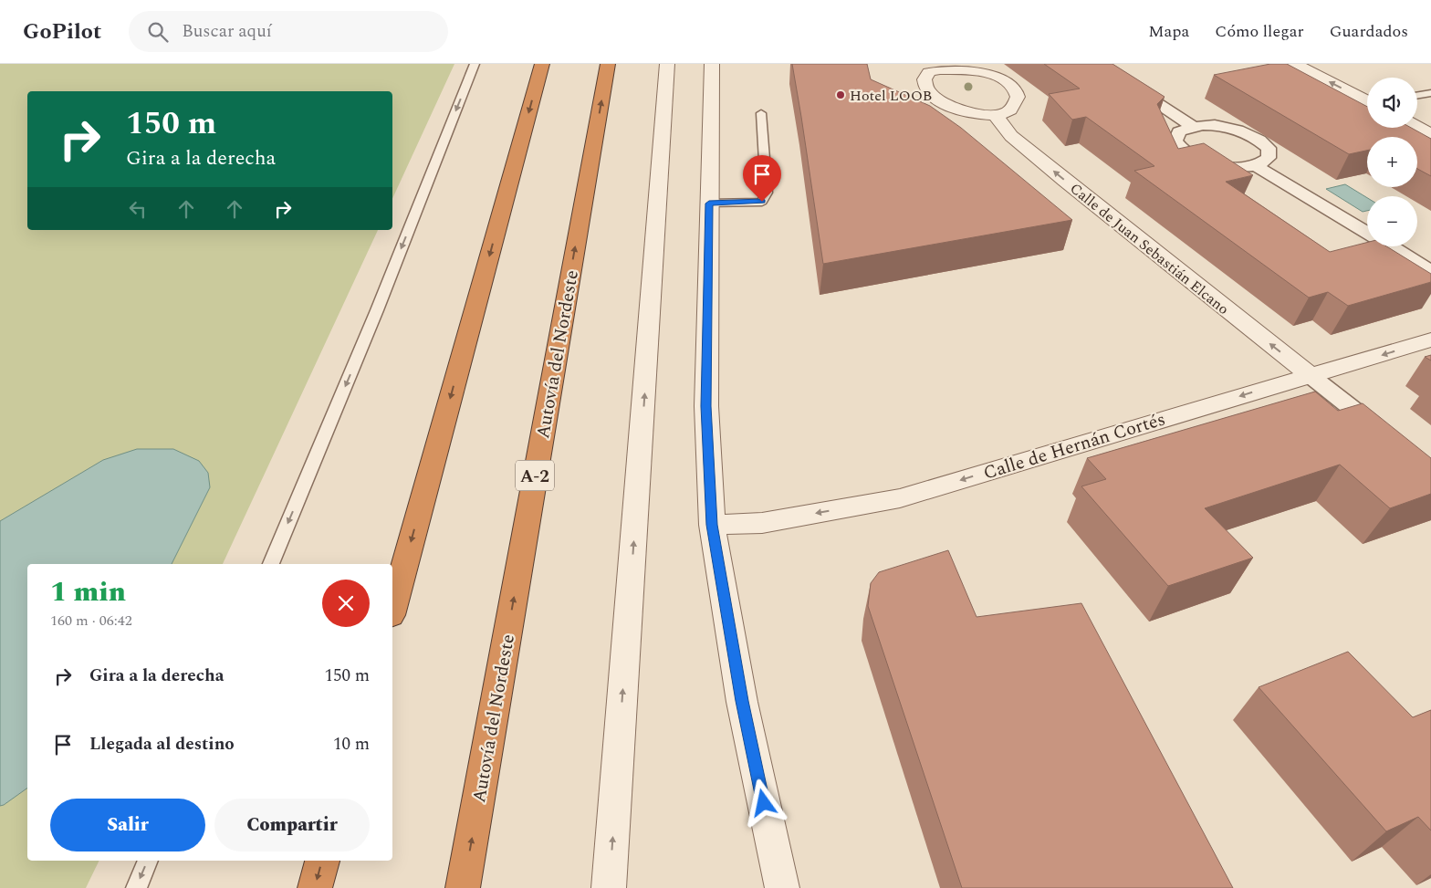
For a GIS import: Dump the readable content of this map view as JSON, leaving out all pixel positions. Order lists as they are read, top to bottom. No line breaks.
{"streets":{"highway":["Autovía del Nordeste","A-2"],"street":["Calle de Juan Sebastián Elcano","Calle de Hernán Cortés"]},"crossings":[["Calle de Juan Sebastián Elcano","Calle de Hernán Cortés"]],"one_way":["Calle de Hernán Cortés"],"places":["Hotel LOOB"],"page":{"header":"GoPilot","search":"Buscar aquí","nav":["Mapa","Cómo llegar","Guardados"],"map_buttons":["+","−"],"turn":["150 m","Gira a la derecha"],"heading":["1 min","160 m · 06:42"],"list":[{"name":"Gira a la derecha","value":"150 m"},{"name":"Llegada al destino","value":"10 m"}],"buttons":["Salir","Compartir"]}}
